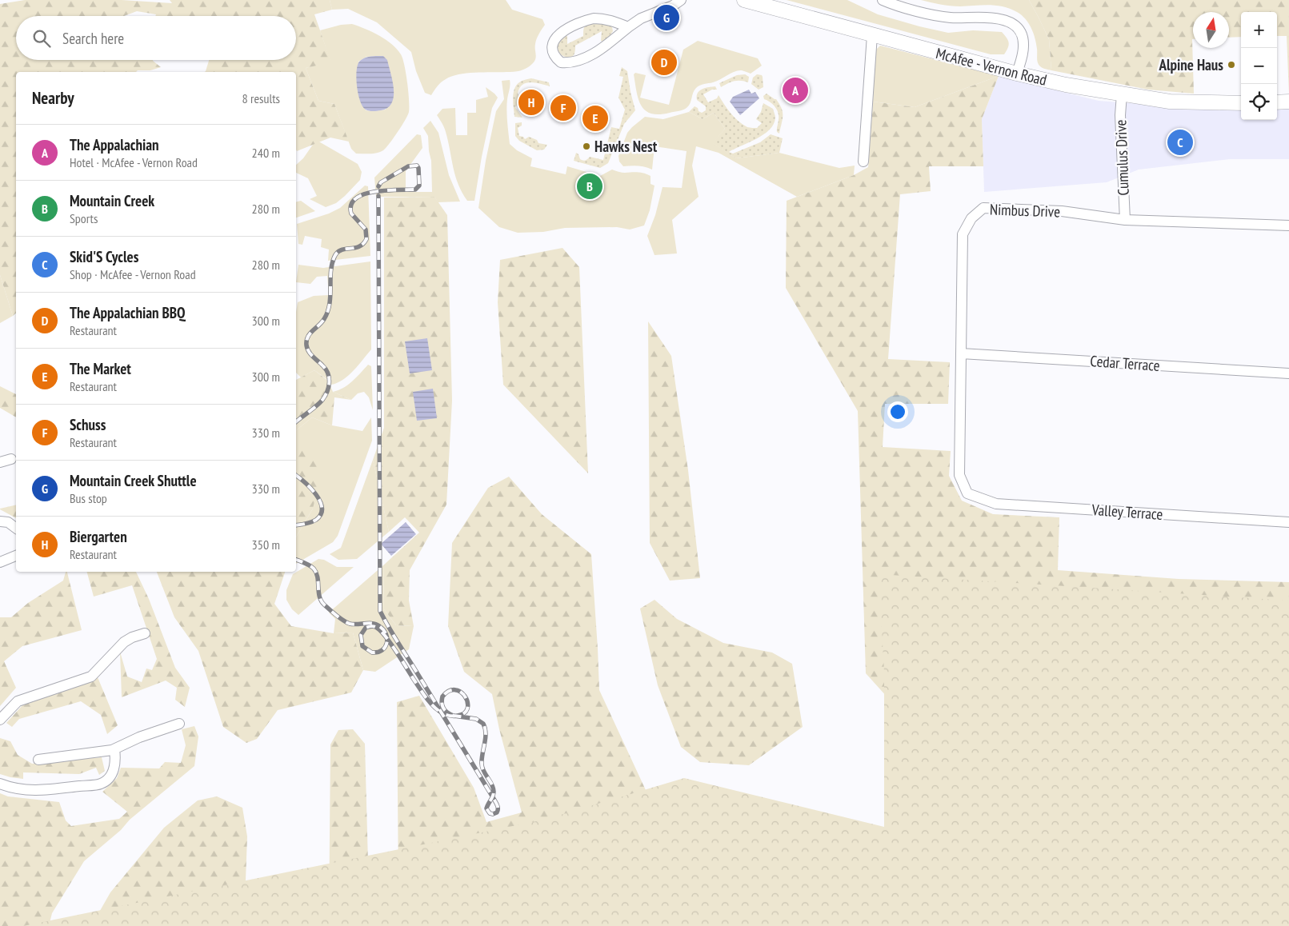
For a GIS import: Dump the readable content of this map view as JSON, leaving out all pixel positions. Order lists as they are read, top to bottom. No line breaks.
{"streets":{"main road":["McAfee - Vernon Road"],"street":["Cumulus Drive","Nimbus Drive","Cedar Terrace","Valley Terrace"]},"crossings":[["McAfee - Vernon Road","Cumulus Drive"],["Cumulus Drive","Nimbus Drive"],["Nimbus Drive","Cedar Terrace"],["Nimbus Drive","Valley Terrace"]],"places":["Alpine Haus","Hawks Nest"],"north":"top","page":{"pins":["G","D","A","H","F","E","C","B"],"map_buttons":["+","−"],"search":"Search here","heading":["Nearby","8 results"],"list":[{"mark":"A","name":"The Appalachian","note":"Hotel · McAfee - Vernon Road","value":"240 m"},{"mark":"B","name":"Mountain Creek","note":"Sports","value":"280 m"},{"mark":"C","name":"Skid'S Cycles","note":"Shop · McAfee - Vernon Road","value":"280 m"},{"mark":"D","name":"The Appalachian BBQ","note":"Restaurant","value":"300 m"},{"mark":"E","name":"The Market","note":"Restaurant","value":"300 m"},{"mark":"F","name":"Schuss","note":"Restaurant","value":"330 m"},{"mark":"G","name":"Mountain Creek Shuttle","note":"Bus stop","value":"330 m"},{"mark":"H","name":"Biergarten","note":"Restaurant","value":"350 m"}]}}
